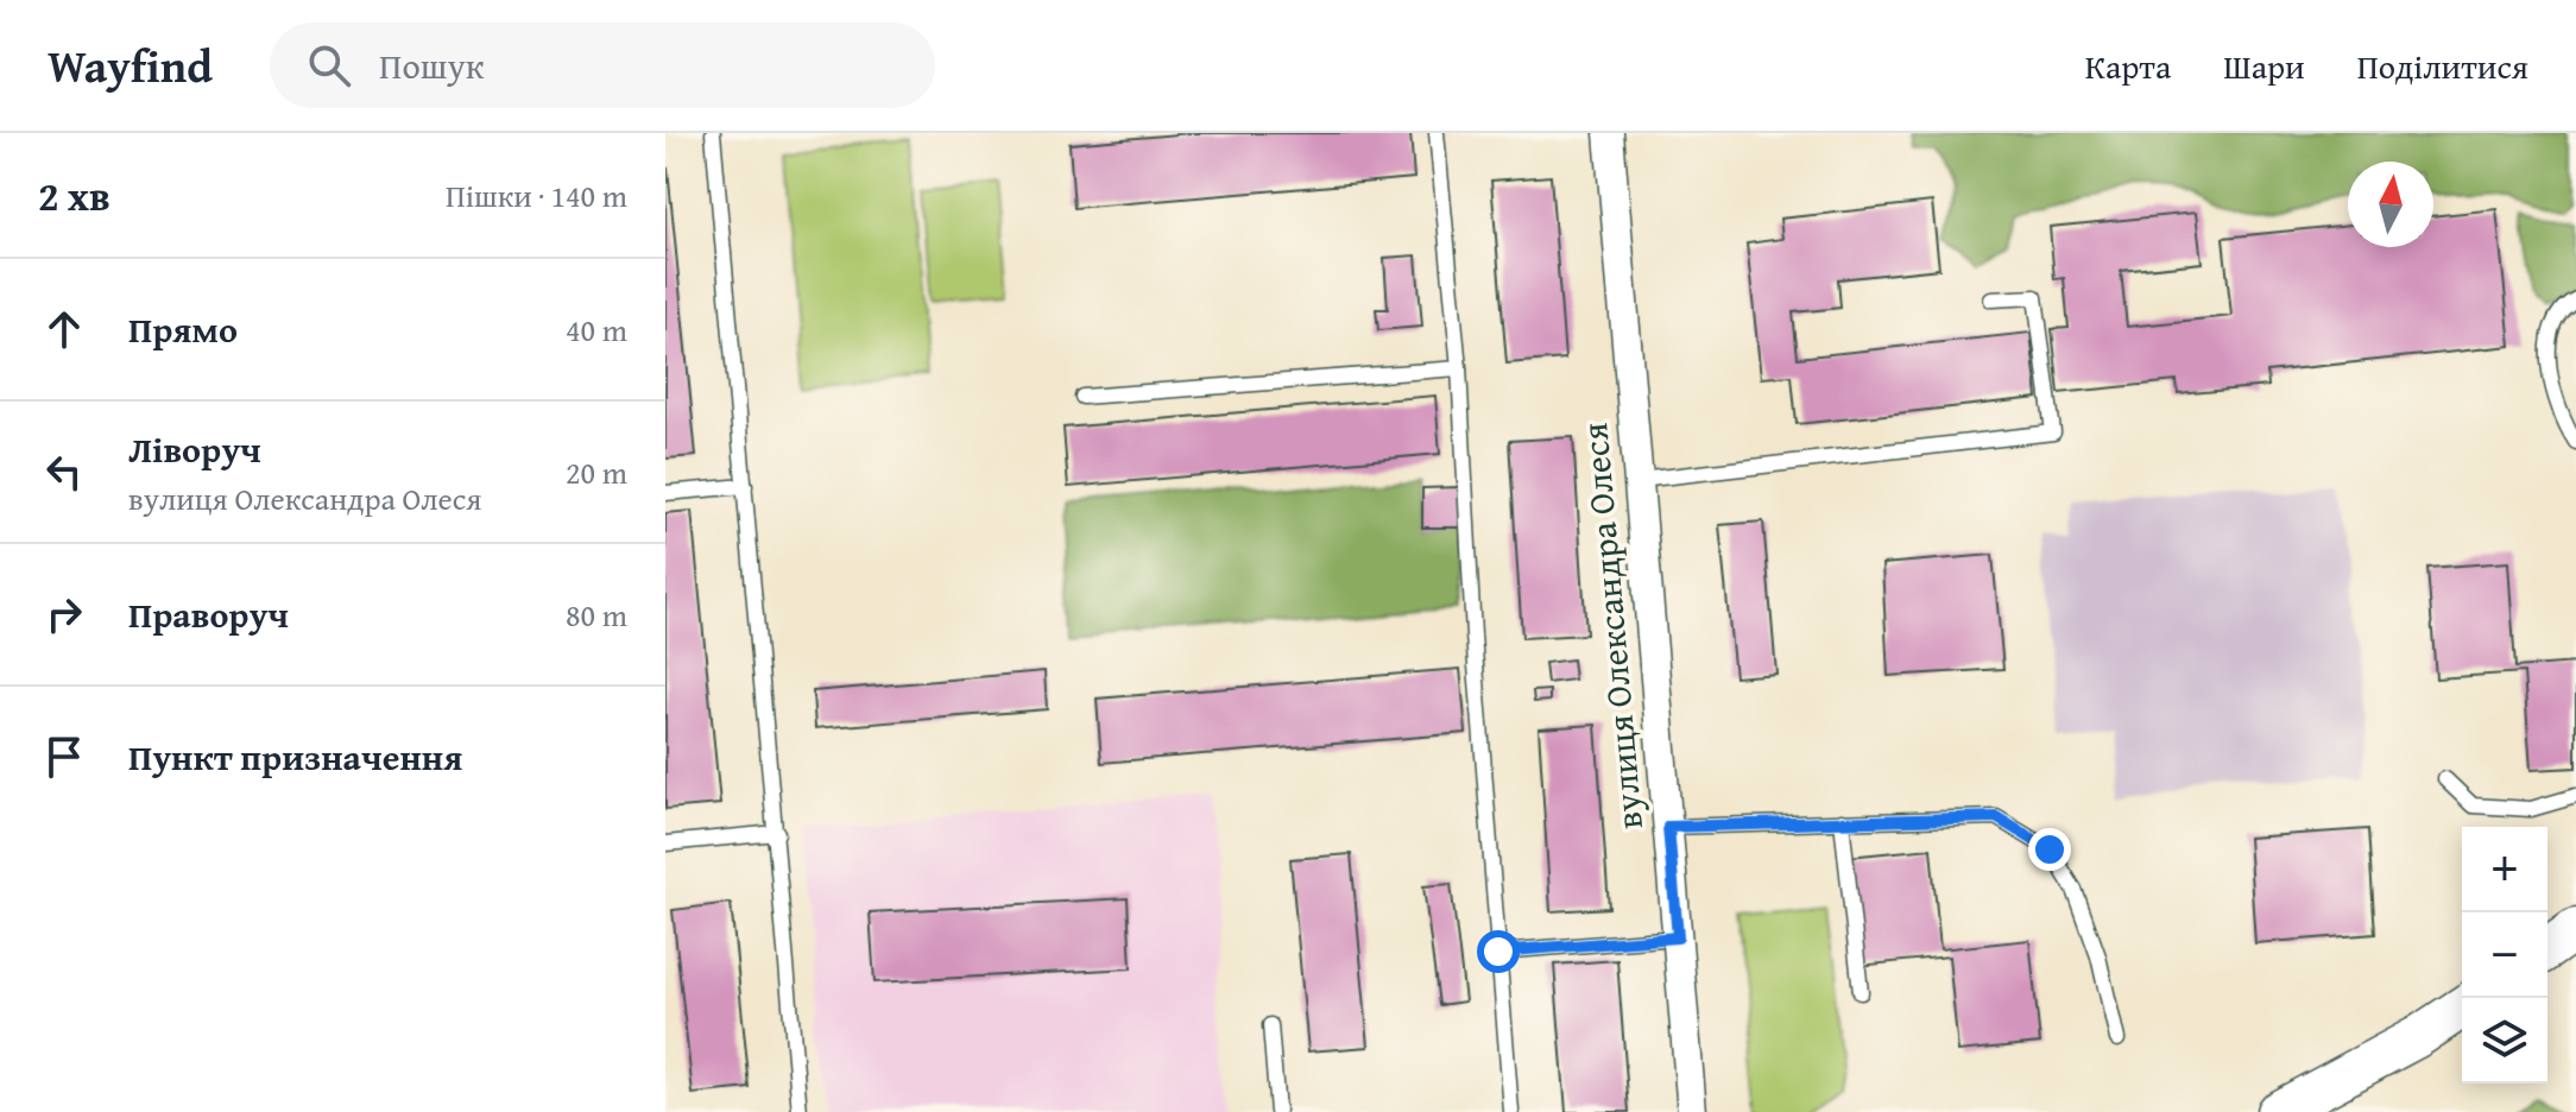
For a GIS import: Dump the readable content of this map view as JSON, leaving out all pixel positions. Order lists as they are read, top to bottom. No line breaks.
{"streets":{"street":["вулиця Олександра Олеся"]},"north":"top","page":{"header":"Wayfind","search":"Пошук","nav":["Карта","Шари","Поділитися"],"heading":["2 хв","Пішки · 140 m"],"list":[["Прямо","40 m"],["Ліворуч","вулиця Олександра Олеся","20 m"],["Праворуч","80 m"],"Пункт призначення"],"map_buttons":["+","−"]}}
